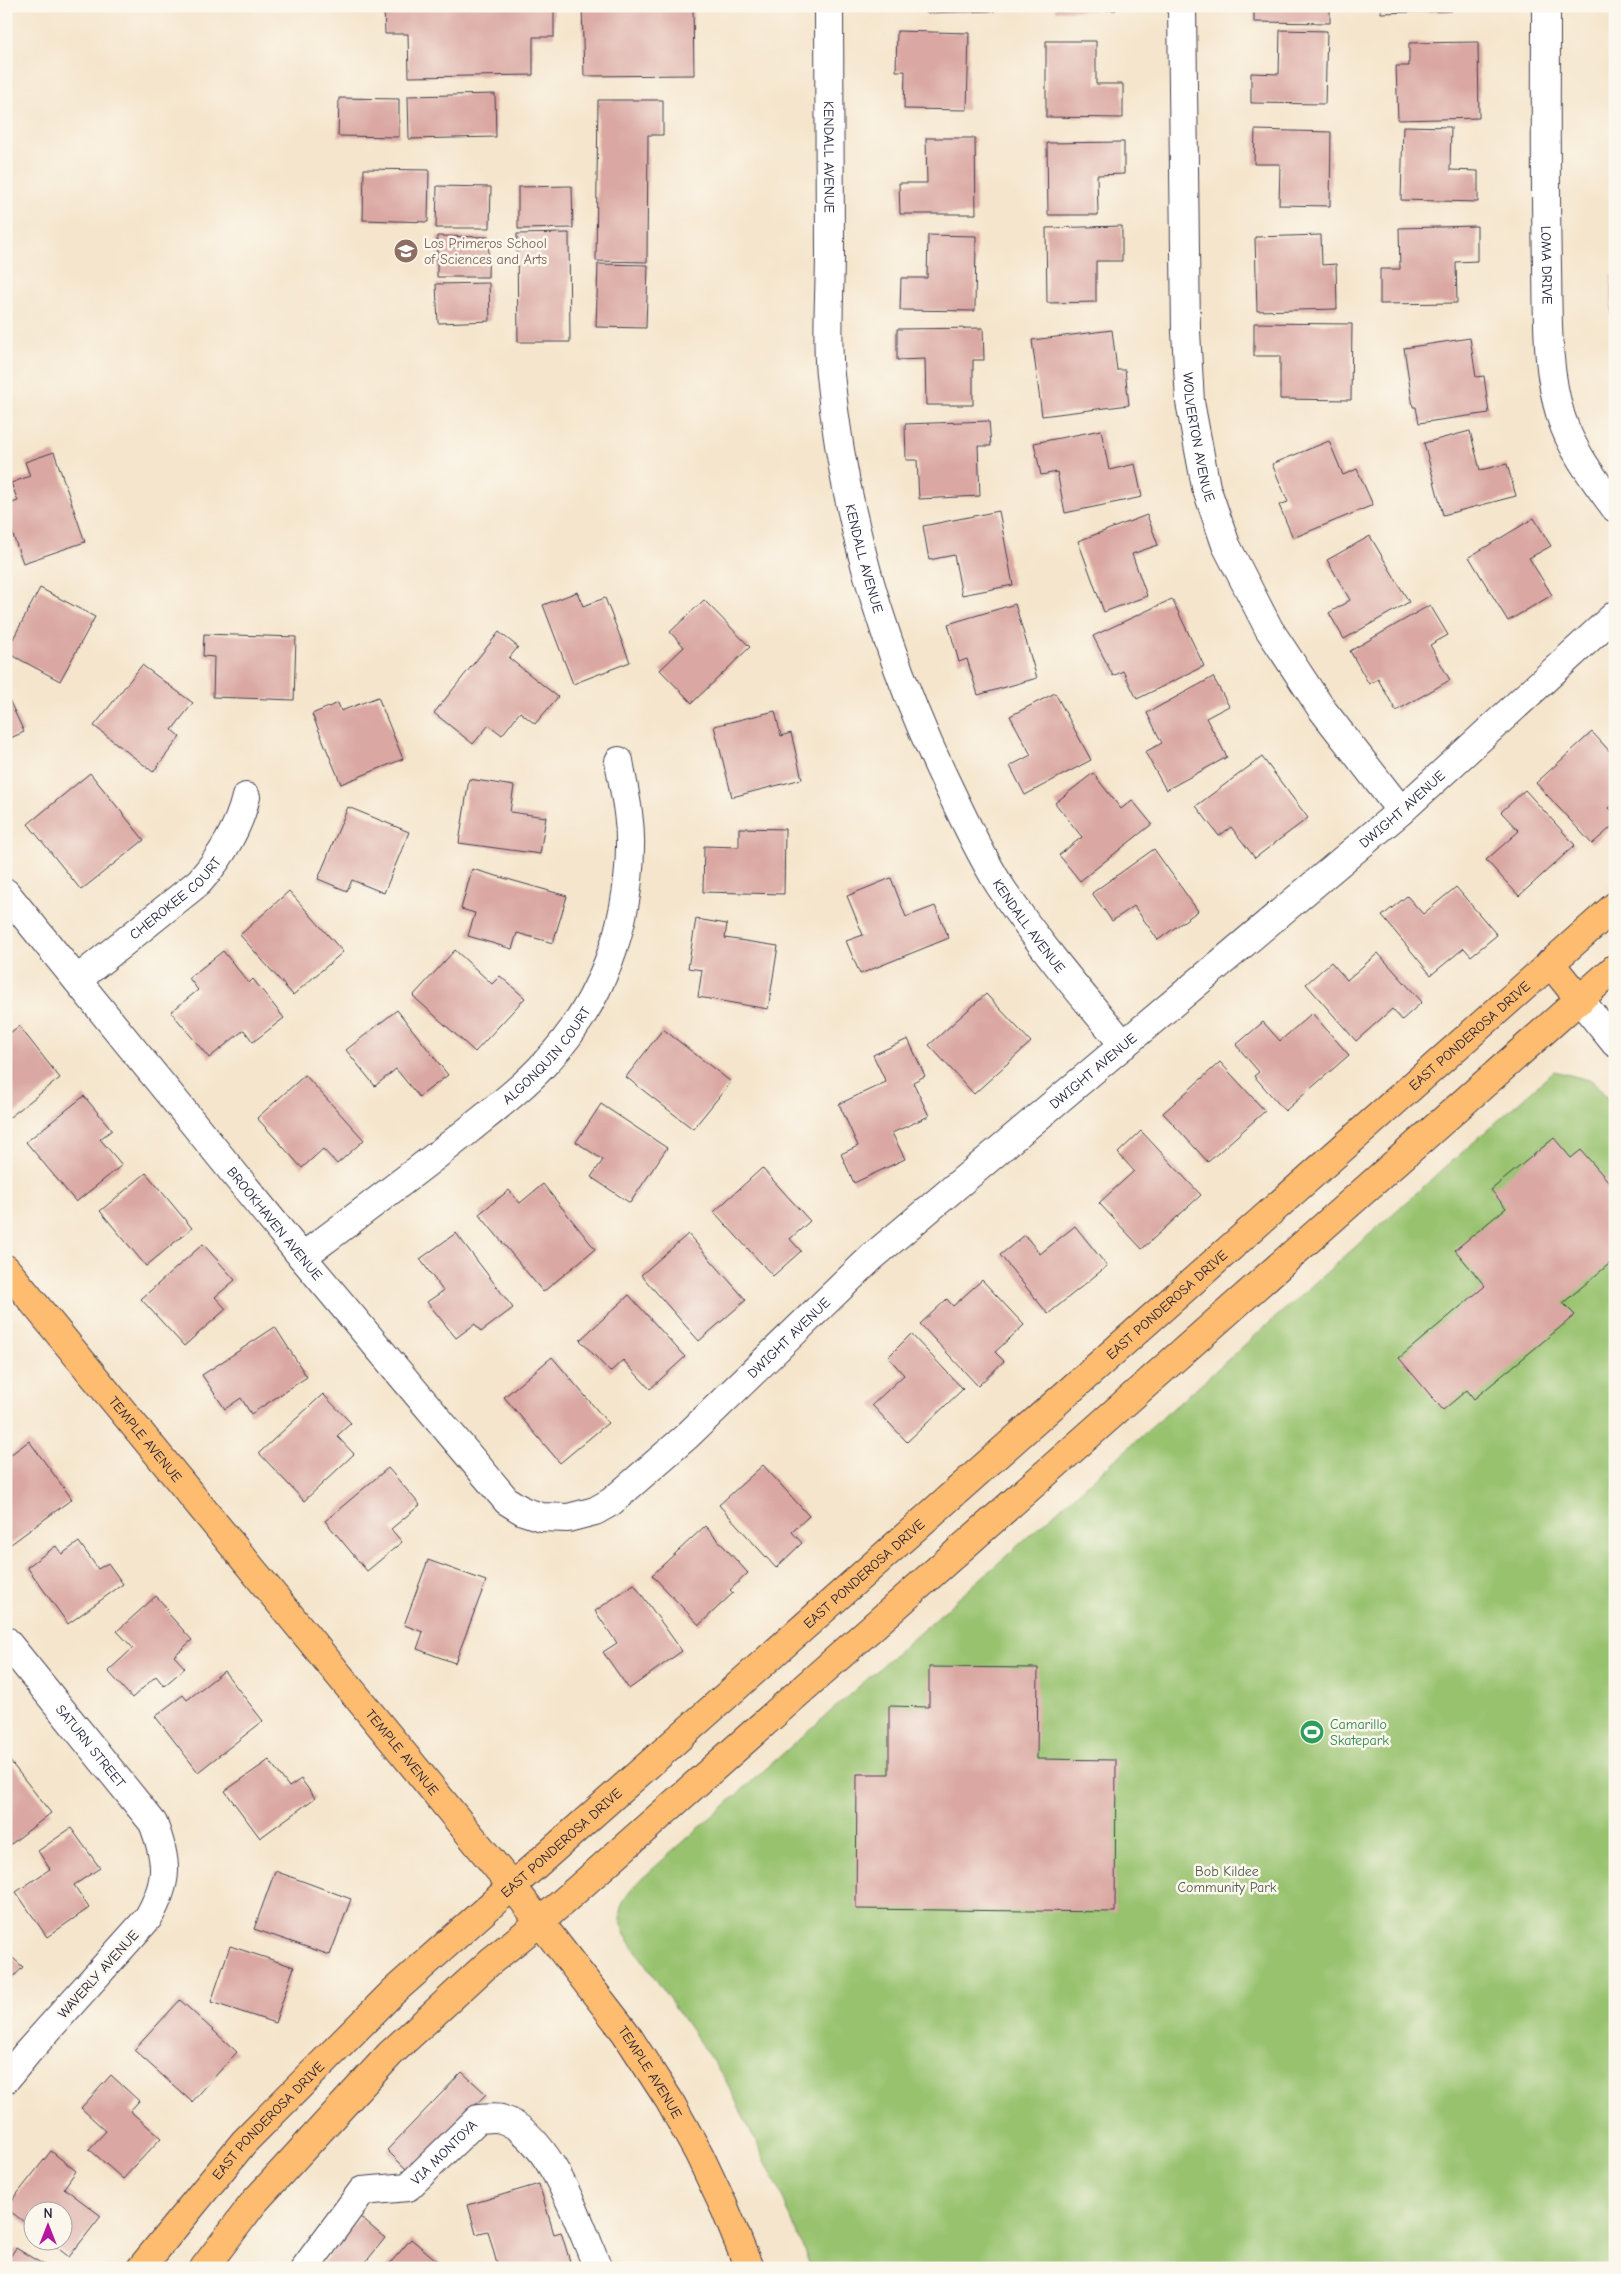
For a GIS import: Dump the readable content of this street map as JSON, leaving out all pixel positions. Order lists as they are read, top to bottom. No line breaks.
{"streets":{"main road":["EAST PONDEROSA DRIVE","TEMPLE AVENUE"],"street":["KENDALL AVENUE","LOMA DRIVE","WOLVERTON AVENUE","DWIGHT AVENUE","CHEROKEE COURT","ALGONQUIN COURT","BROOKHAVEN AVENUE","SATURN STREET","WAVERLY AVENUE","VIA MONTOYA"]},"crossings":[["KENDALL AVENUE","DWIGHT AVENUE"],["WOLVERTON AVENUE","DWIGHT AVENUE"],["DWIGHT AVENUE","BROOKHAVEN AVENUE"],["CHEROKEE COURT","BROOKHAVEN AVENUE"],["EAST PONDEROSA DRIVE","TEMPLE AVENUE"],["ALGONQUIN COURT","BROOKHAVEN AVENUE"],["SATURN STREET","WAVERLY AVENUE"]],"parks":["Bob Kildee Community Park"],"places":{"school or university":["Los Primeros School of Sciences and Arts"],"sports":["Camarillo Skatepark"]},"north":"top"}
